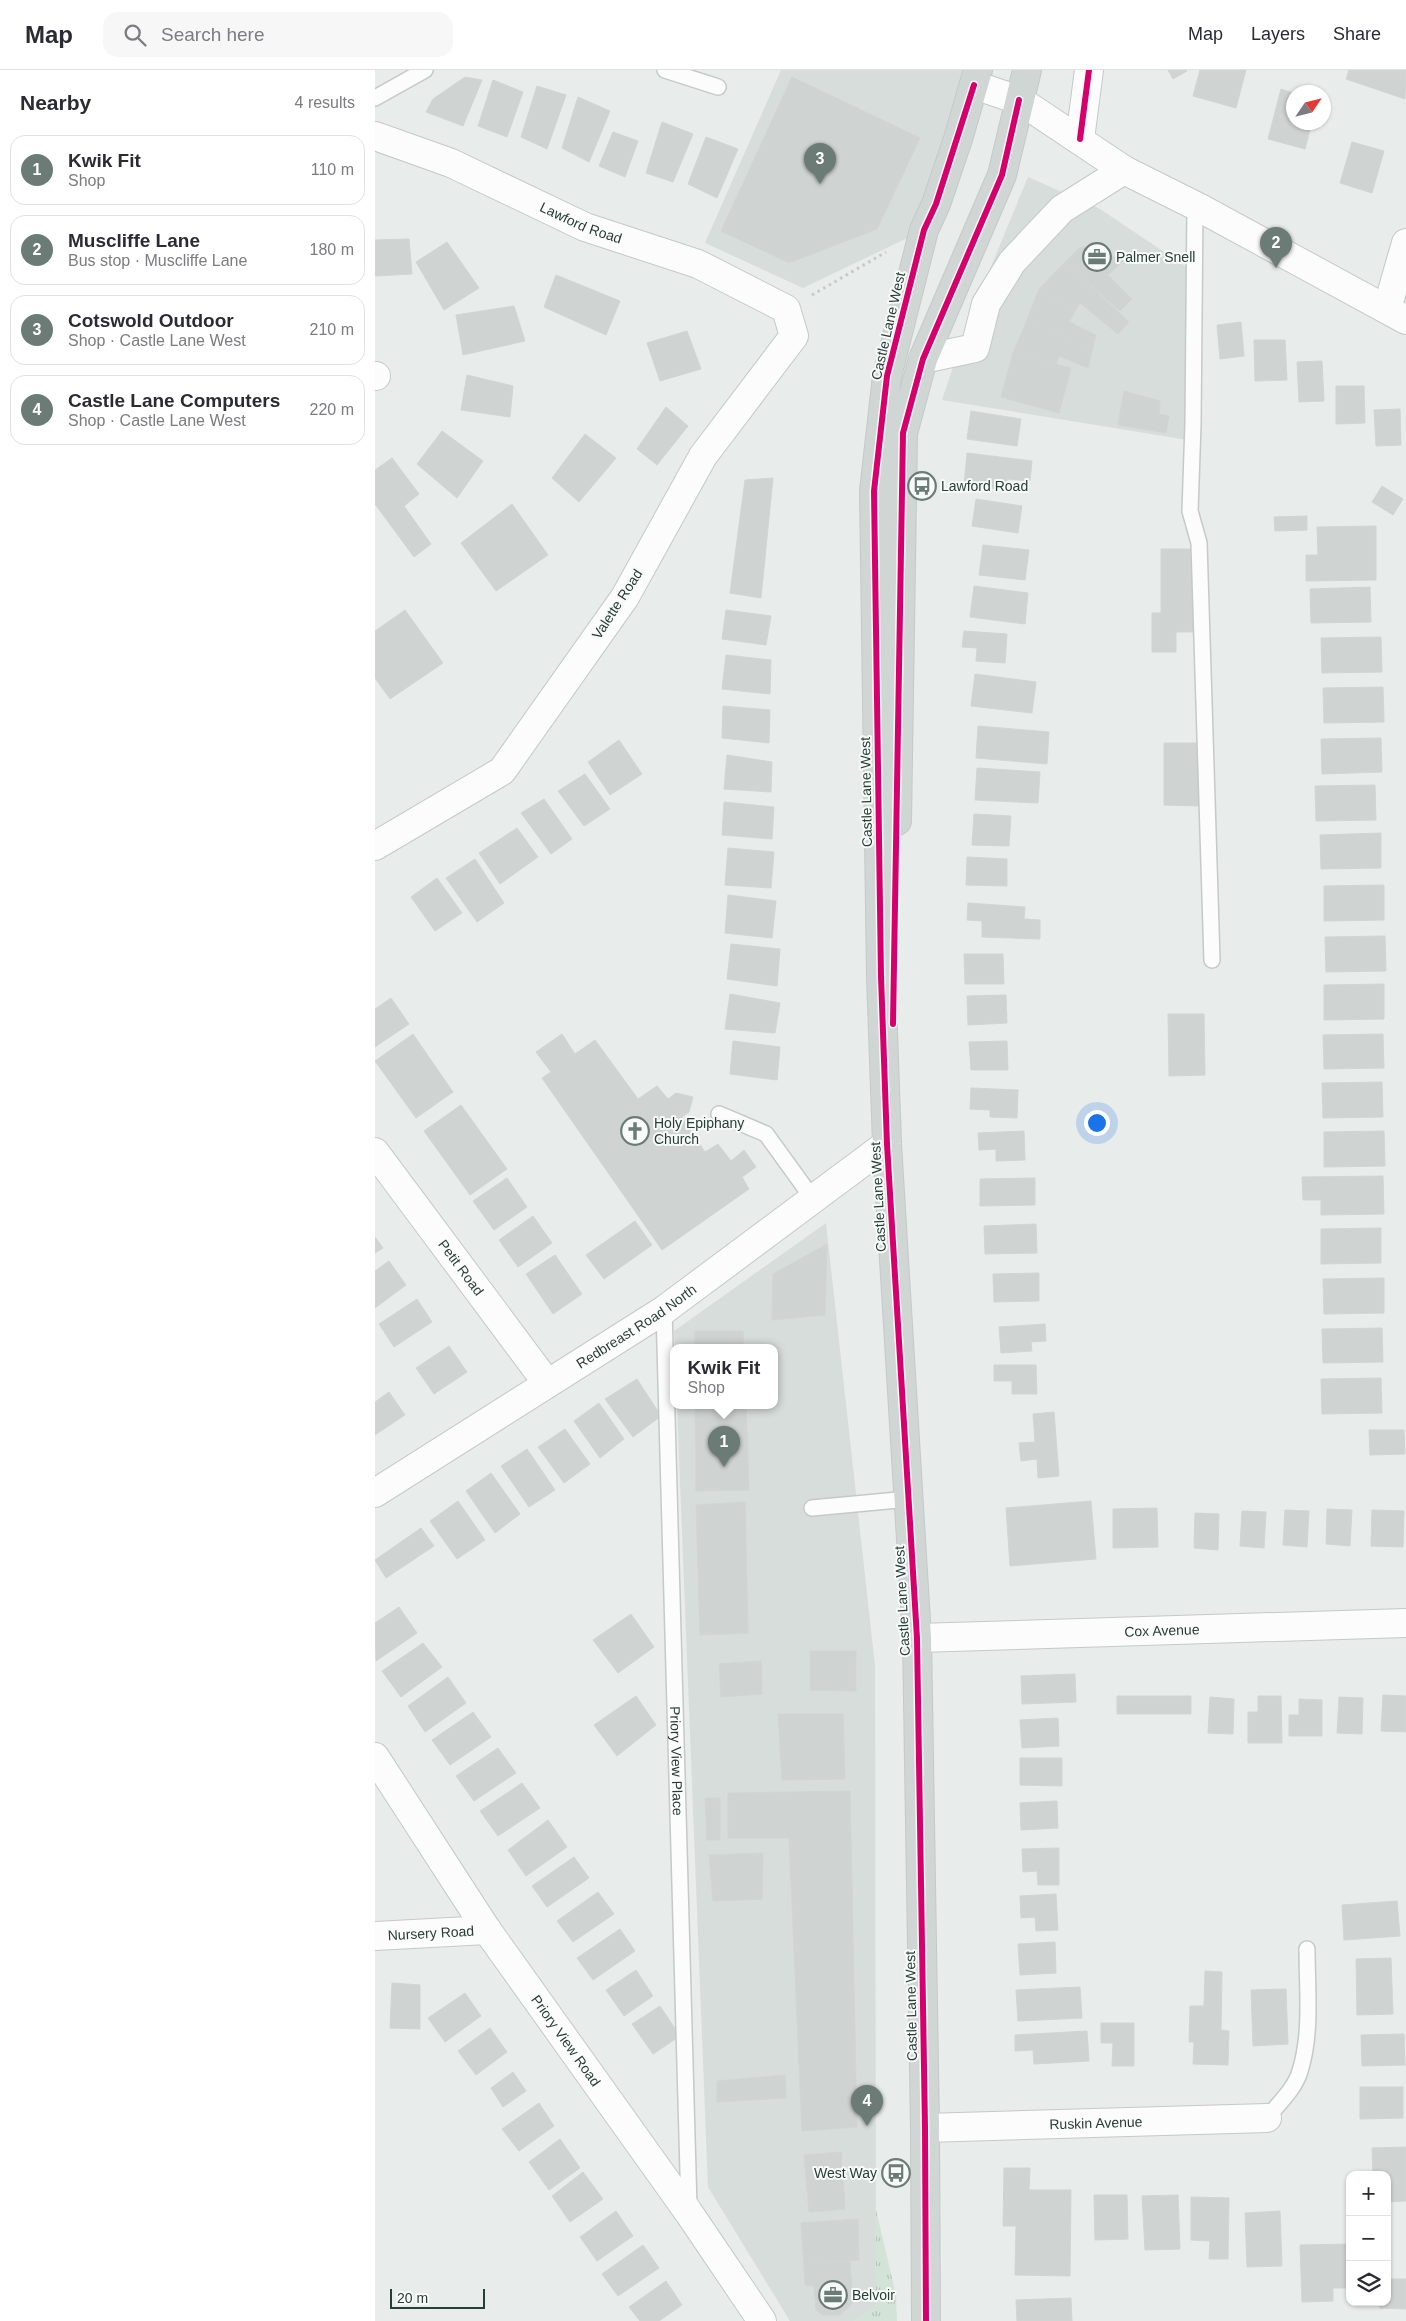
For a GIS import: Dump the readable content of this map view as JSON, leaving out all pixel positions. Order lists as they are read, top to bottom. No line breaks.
{"streets":{"main road":["Castle Lane West"],"street":["Lawford Road","Valette Road","Petit Road","Redbreast Road North","Cox Avenue","Nursery Road","Priory View Road","Ruskin Avenue"],"lane":["Priory View Place"]},"crossings":[["Lawford Road","Valette Road"],["Castle Lane West","Redbreast Road North"],["Castle Lane West","Cox Avenue"],["Castle Lane West","Ruskin Avenue"],["Petit Road","Redbreast Road North"],["Redbreast Road North","Priory View Place"],["Priory View Place","Priory View Road"],["Nursery Road","Priory View Road"]],"places":{"office":["Palmer Snell","Belvoir"],"bus stop":["Lawford Road","West Way"],"church":["Holy Epiphany Church"]},"scale_bar":"20 m","north":"top right","page":{"header":"Map","search":"Search here","nav":["Map","Layers","Share"],"heading":["Nearby","4 results"],"list":[{"mark":"1","name":"Kwik Fit","note":"Shop","value":"110 m"},{"mark":"2","name":"Muscliffe Lane","note":"Bus stop · Muscliffe Lane","value":"180 m"},{"mark":"3","name":"Cotswold Outdoor","note":"Shop · Castle Lane West","value":"210 m"},{"mark":"4","name":"Castle Lane Computers","note":"Shop · Castle Lane West","value":"220 m"}],"pins":["3","2","1","4"],"popup":["Kwik Fit","Shop"],"map_buttons":["+","−"],"scale":"20 m"}}
